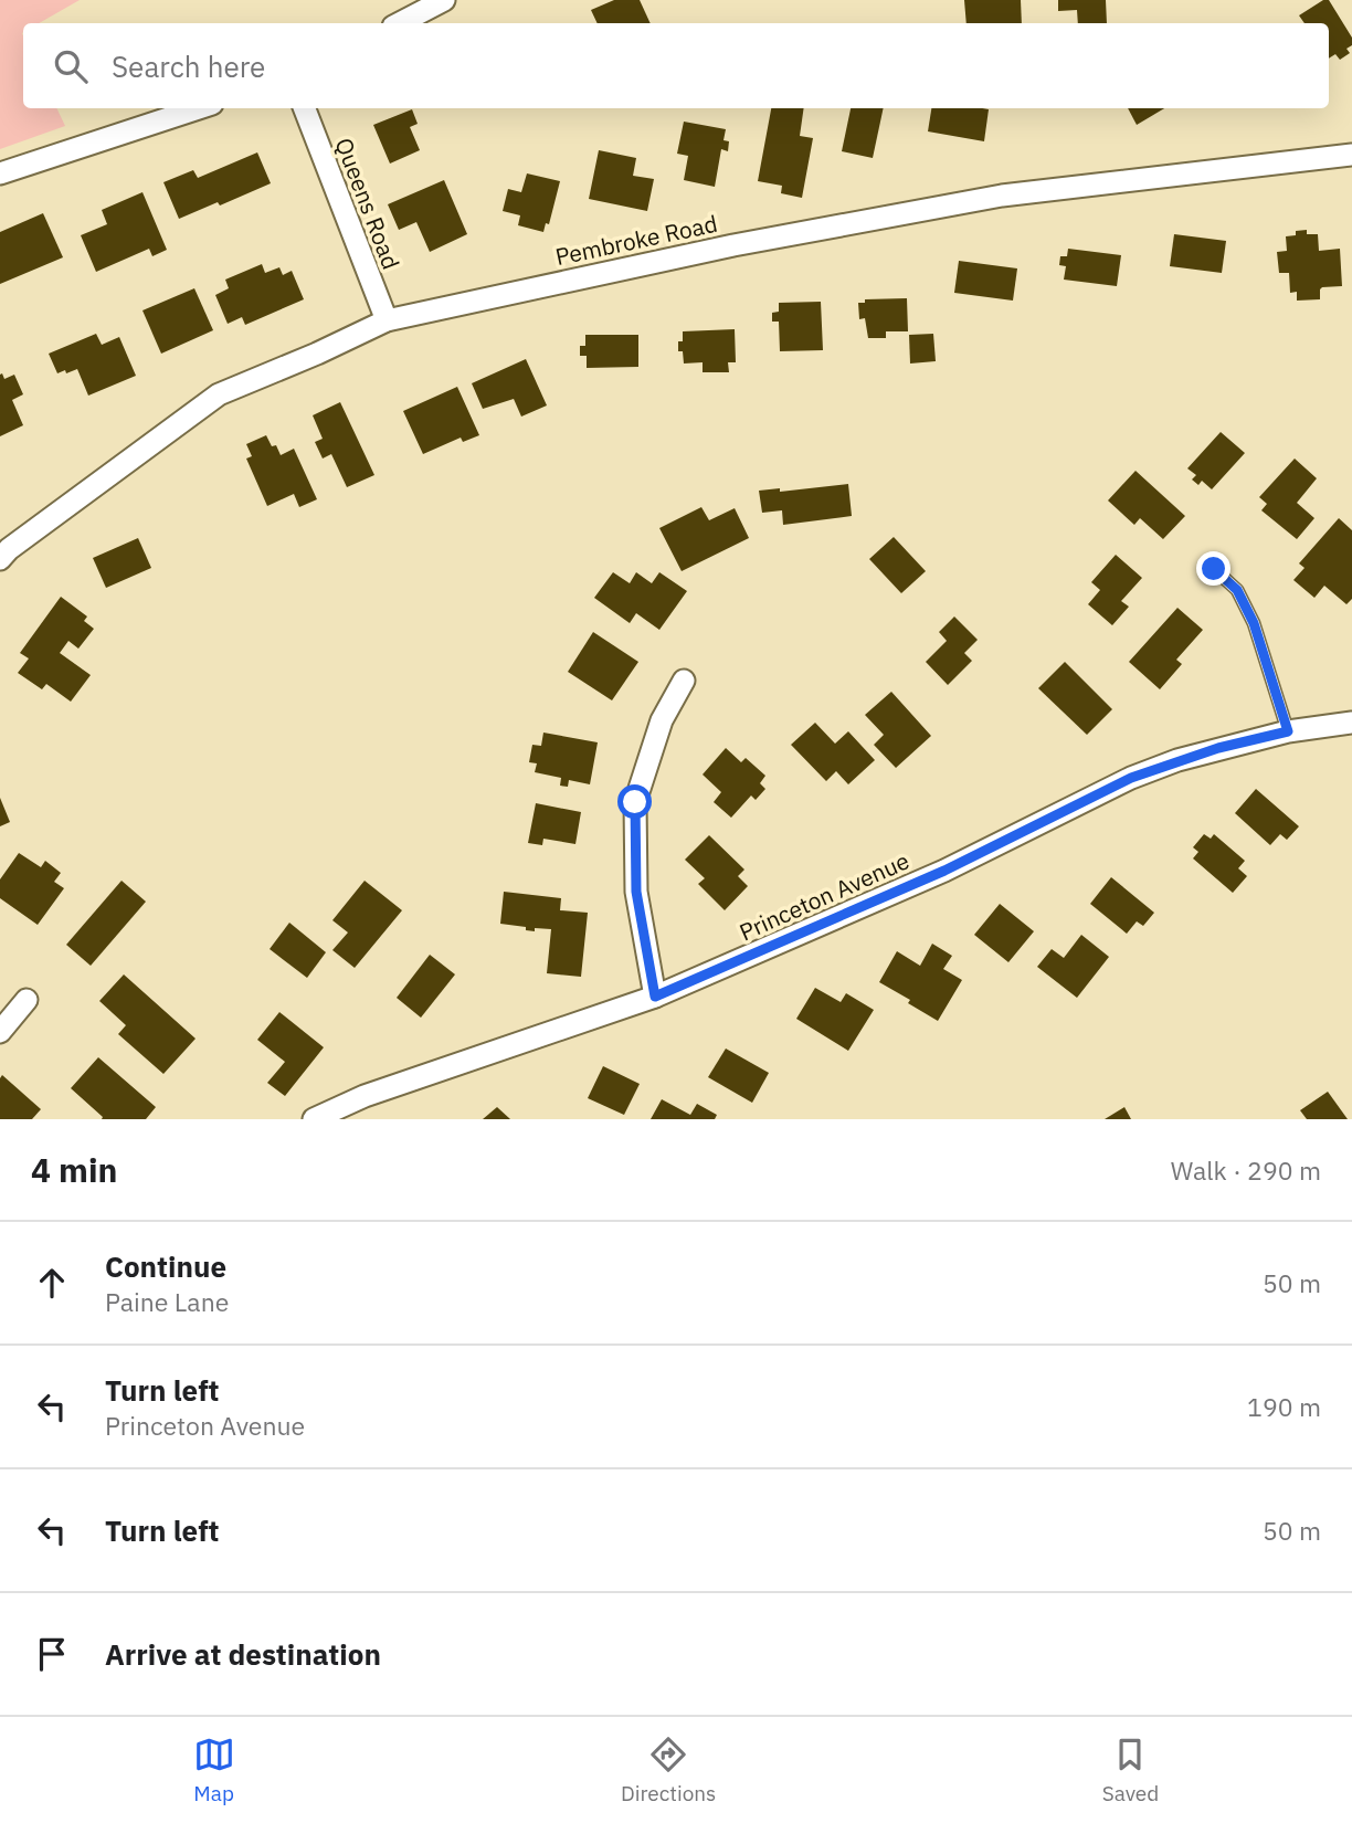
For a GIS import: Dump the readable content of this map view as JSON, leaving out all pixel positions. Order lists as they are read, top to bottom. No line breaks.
{"streets":{"street":["Queens Road","Pembroke Road","Princeton Avenue"]},"crossings":[["Queens Road","Pembroke Road"]],"page":{"search":"Search here","heading":["4 min","Walk · 290 m"],"list":[["Continue","Paine Lane","50 m"],["Turn left","Princeton Avenue","190 m"],["Turn left","50 m"],"Arrive at destination"],"nav":["Map","Directions","Saved"]}}
